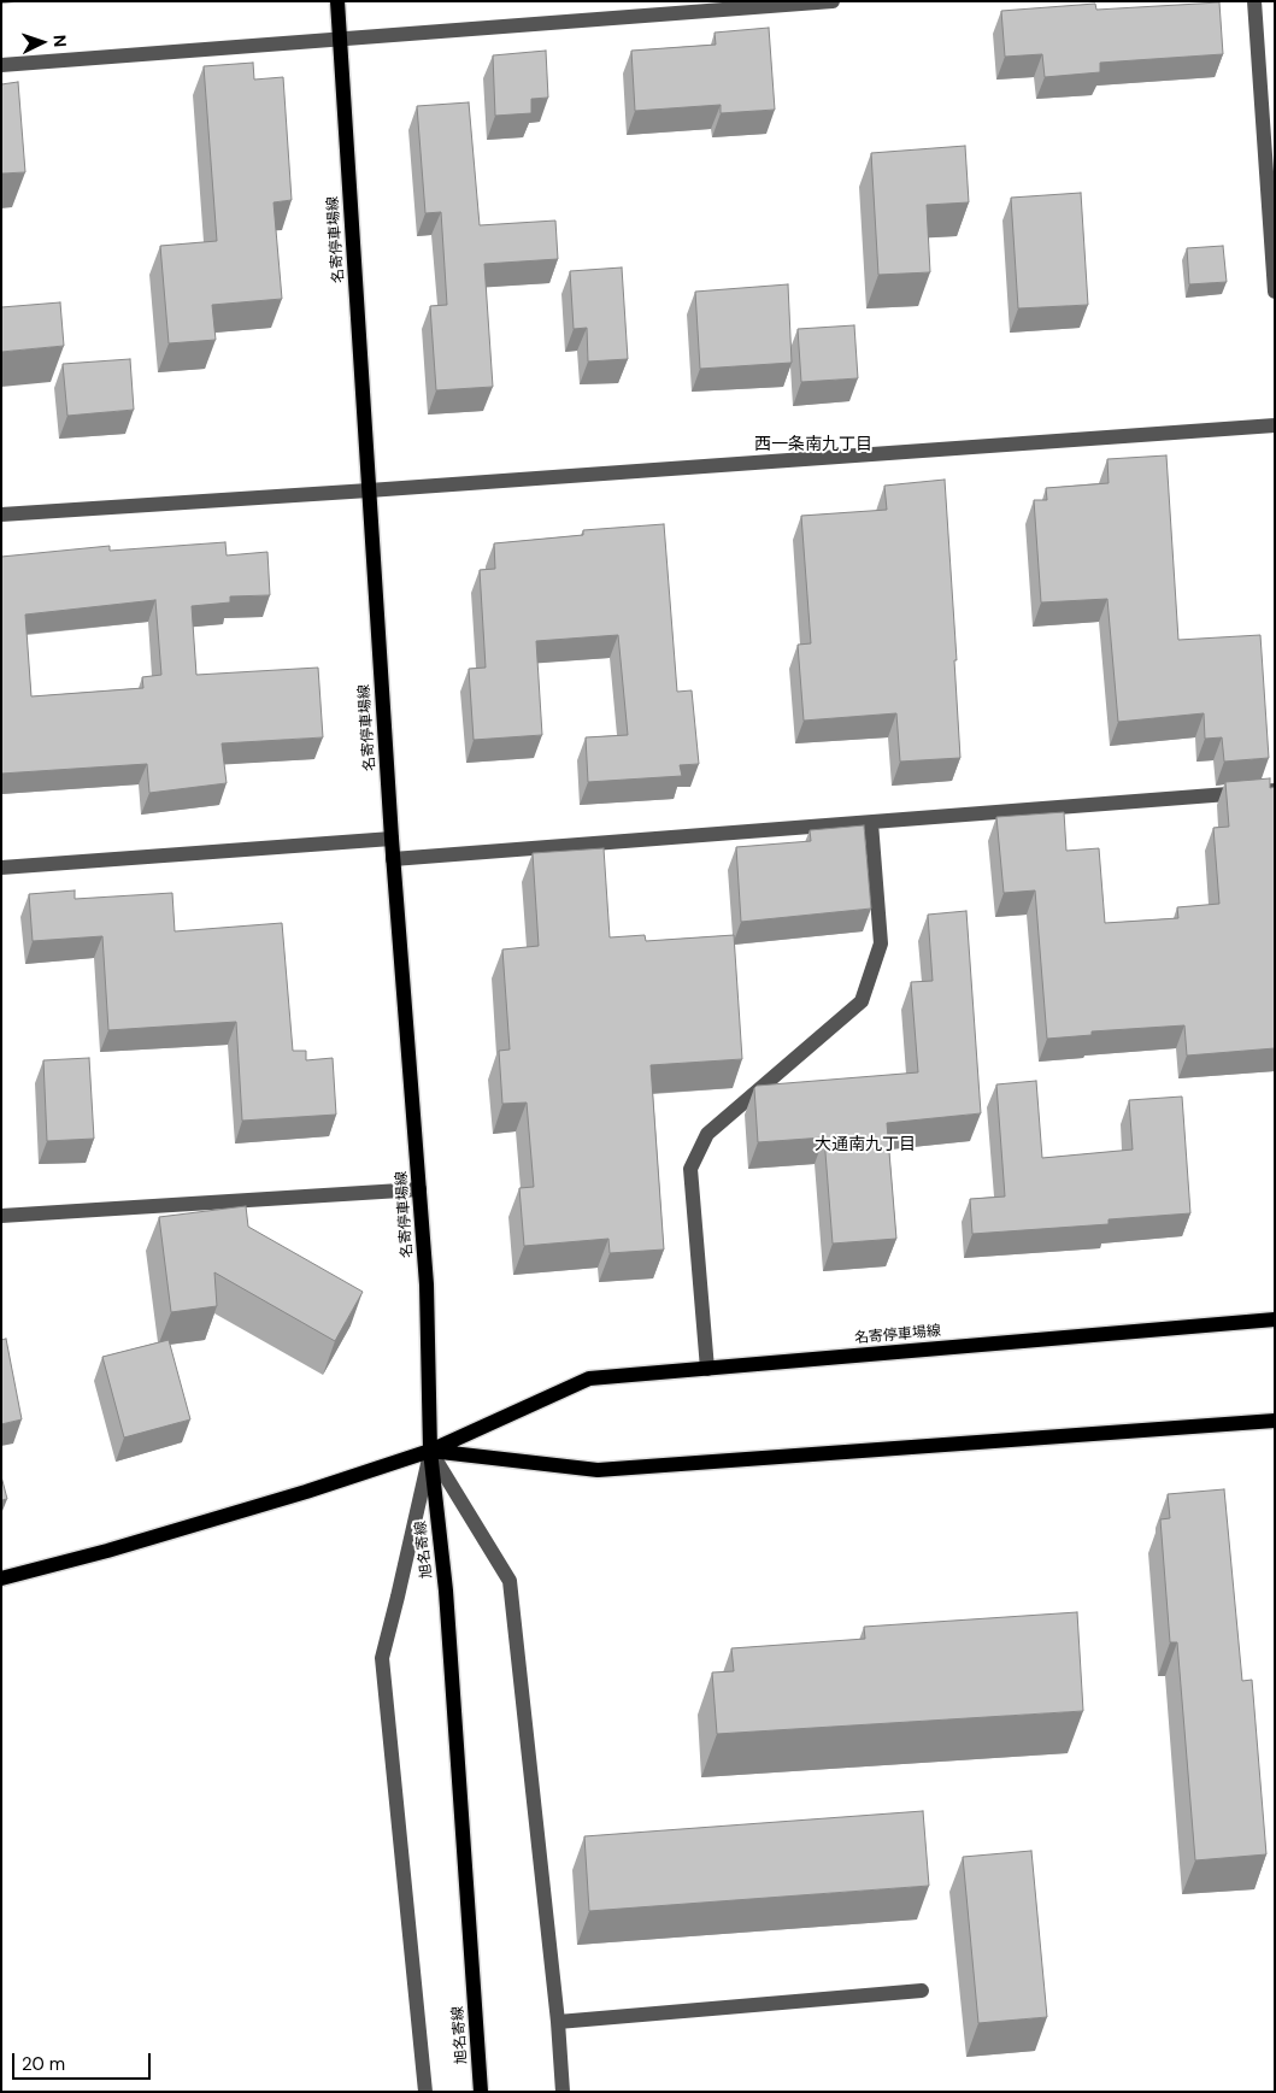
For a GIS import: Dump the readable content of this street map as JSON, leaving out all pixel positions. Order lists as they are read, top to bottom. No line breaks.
{"streets":{"main road":["名寄停車場線","旭名寄線"]},"crossings":[["名寄停車場線","旭名寄線"]],"districts":["西一条南九丁目","大通南九丁目"],"scale_bar":"20 m","north":"right"}
